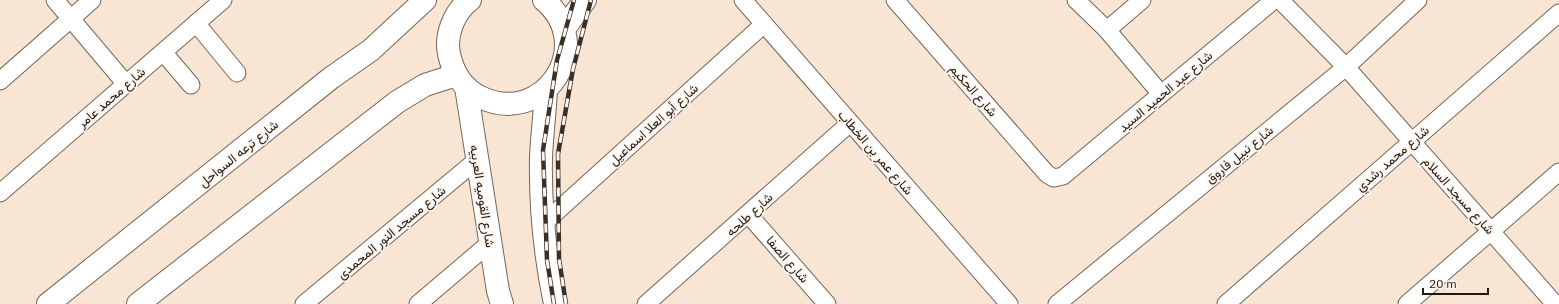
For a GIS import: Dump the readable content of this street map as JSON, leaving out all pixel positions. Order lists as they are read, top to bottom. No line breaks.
{"streets":{"main road":["شارع ترعه السواحل","شارع القوميه العربيه"],"street":["شارع الحكيم","شارع عبد الحميد السيد","شارع محمد عامر","شارع أبو العلا اسماعيل","شارع عمر بن الخطاب","شارع نبيل فاروق","شارع محمد رشدي","شارع مسجد السلام","شارع طلحه","شارع مسجد النور المحمدى","شارع الصفا"]},"crossings":[["شارع الحكيم","شارع عبد الحميد السيد"],["شارع أبو العلا اسماعيل","شارع عمر بن الخطاب"],["شارع عمر بن الخطاب","شارع طلحه"],["شارع نبيل فاروق","شارع مسجد السلام"],["شارع محمد رشدي","شارع مسجد السلام"],["شارع القوميه العربيه","شارع مسجد النور المحمدى"],["شارع طلحه","شارع الصفا"]],"scale_bar":"20 m"}
